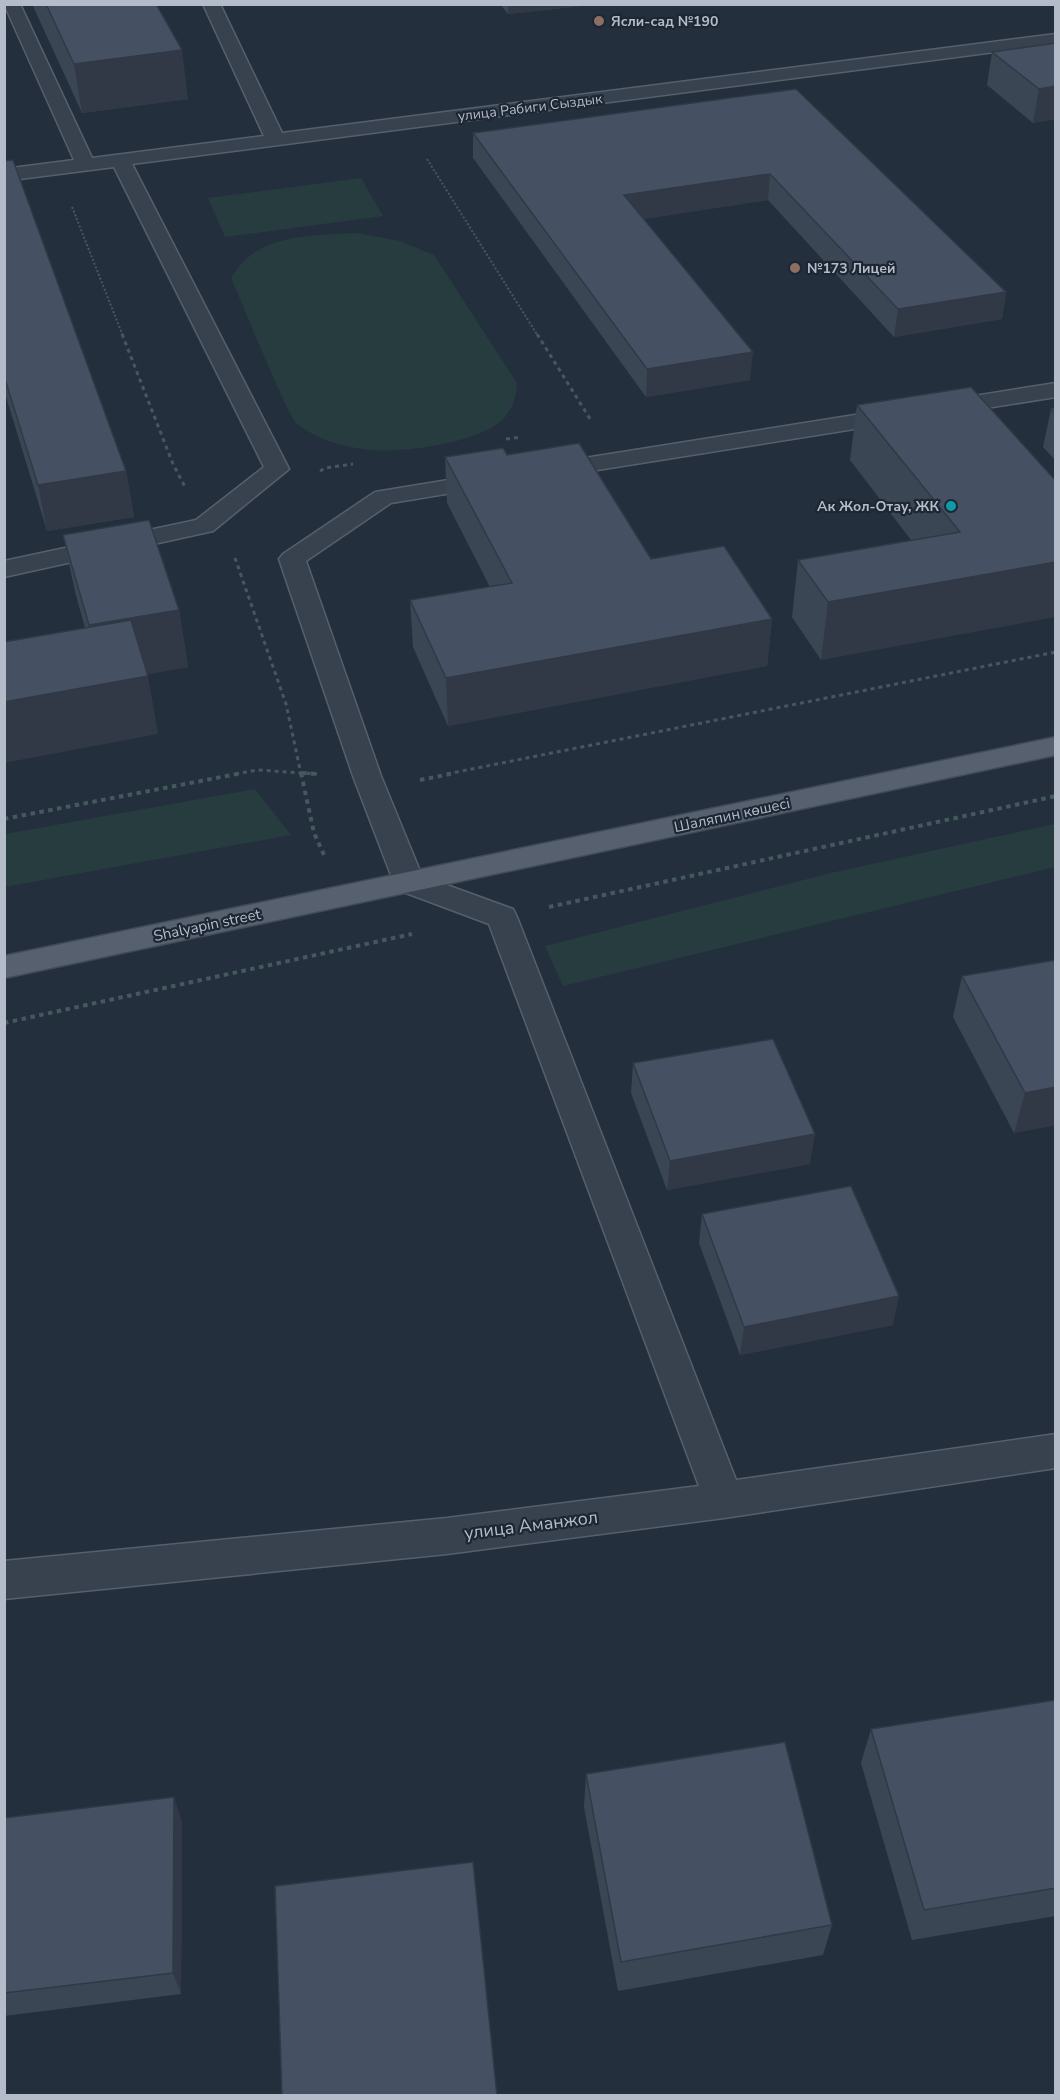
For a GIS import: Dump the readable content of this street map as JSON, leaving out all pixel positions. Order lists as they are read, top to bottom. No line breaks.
{"streets":{"main road":["Шаляпин көшесі","Shalyapin street"],"street":["улица Рабиги Сыздык","улица Аманжол"]},"crossings":[["Шаляпин көшесі","Shalyapin street"]],"places":["Ясли-сад №190","№173 Лицей","Ак Жол-Отау, ЖК"]}
